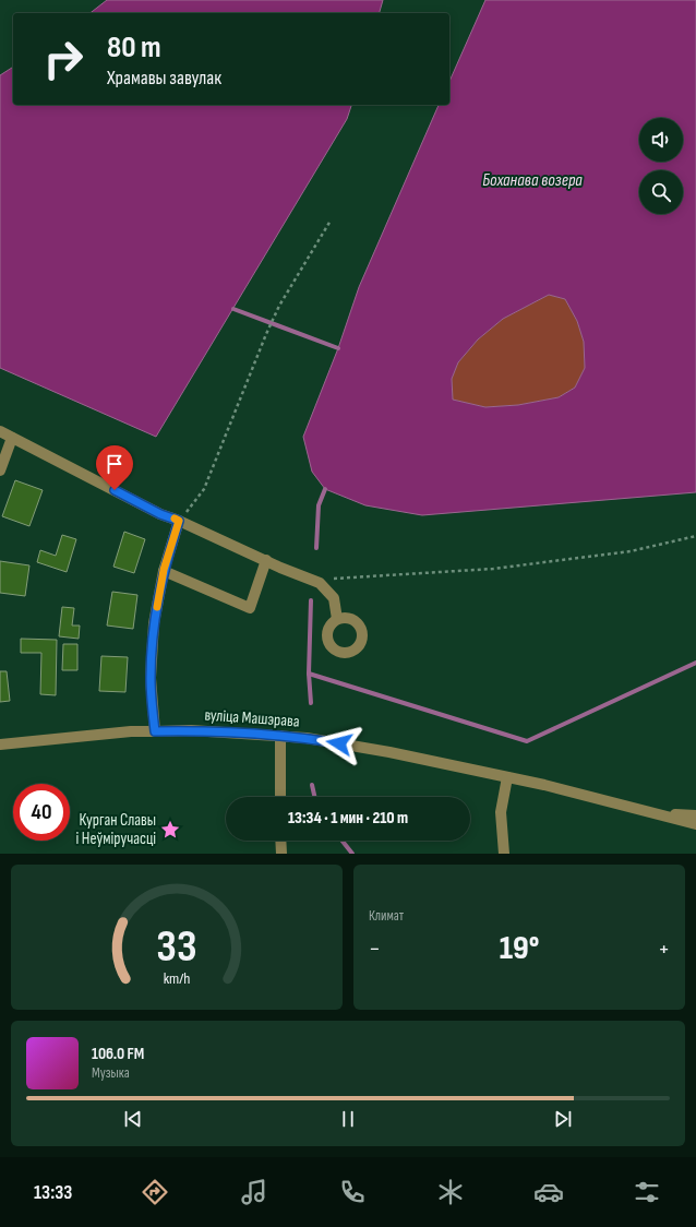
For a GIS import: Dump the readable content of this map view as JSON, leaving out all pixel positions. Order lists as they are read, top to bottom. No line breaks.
{"streets":{"street":["вуліца Машэрава"]},"water":["Боханава возера"],"places":{"place":["Курган Славы і Неўміручасці"]},"page":{"turn":["80 m","Храмавы завулак"],"limit":"40","trip":"13:34 · 1 мин · 210 m","tile":"Климат","heat":["−","19°","+"],"song":["106.0 FM","Музыка"],"tabs":"13:33","gauge":["33","km/h"]}}
